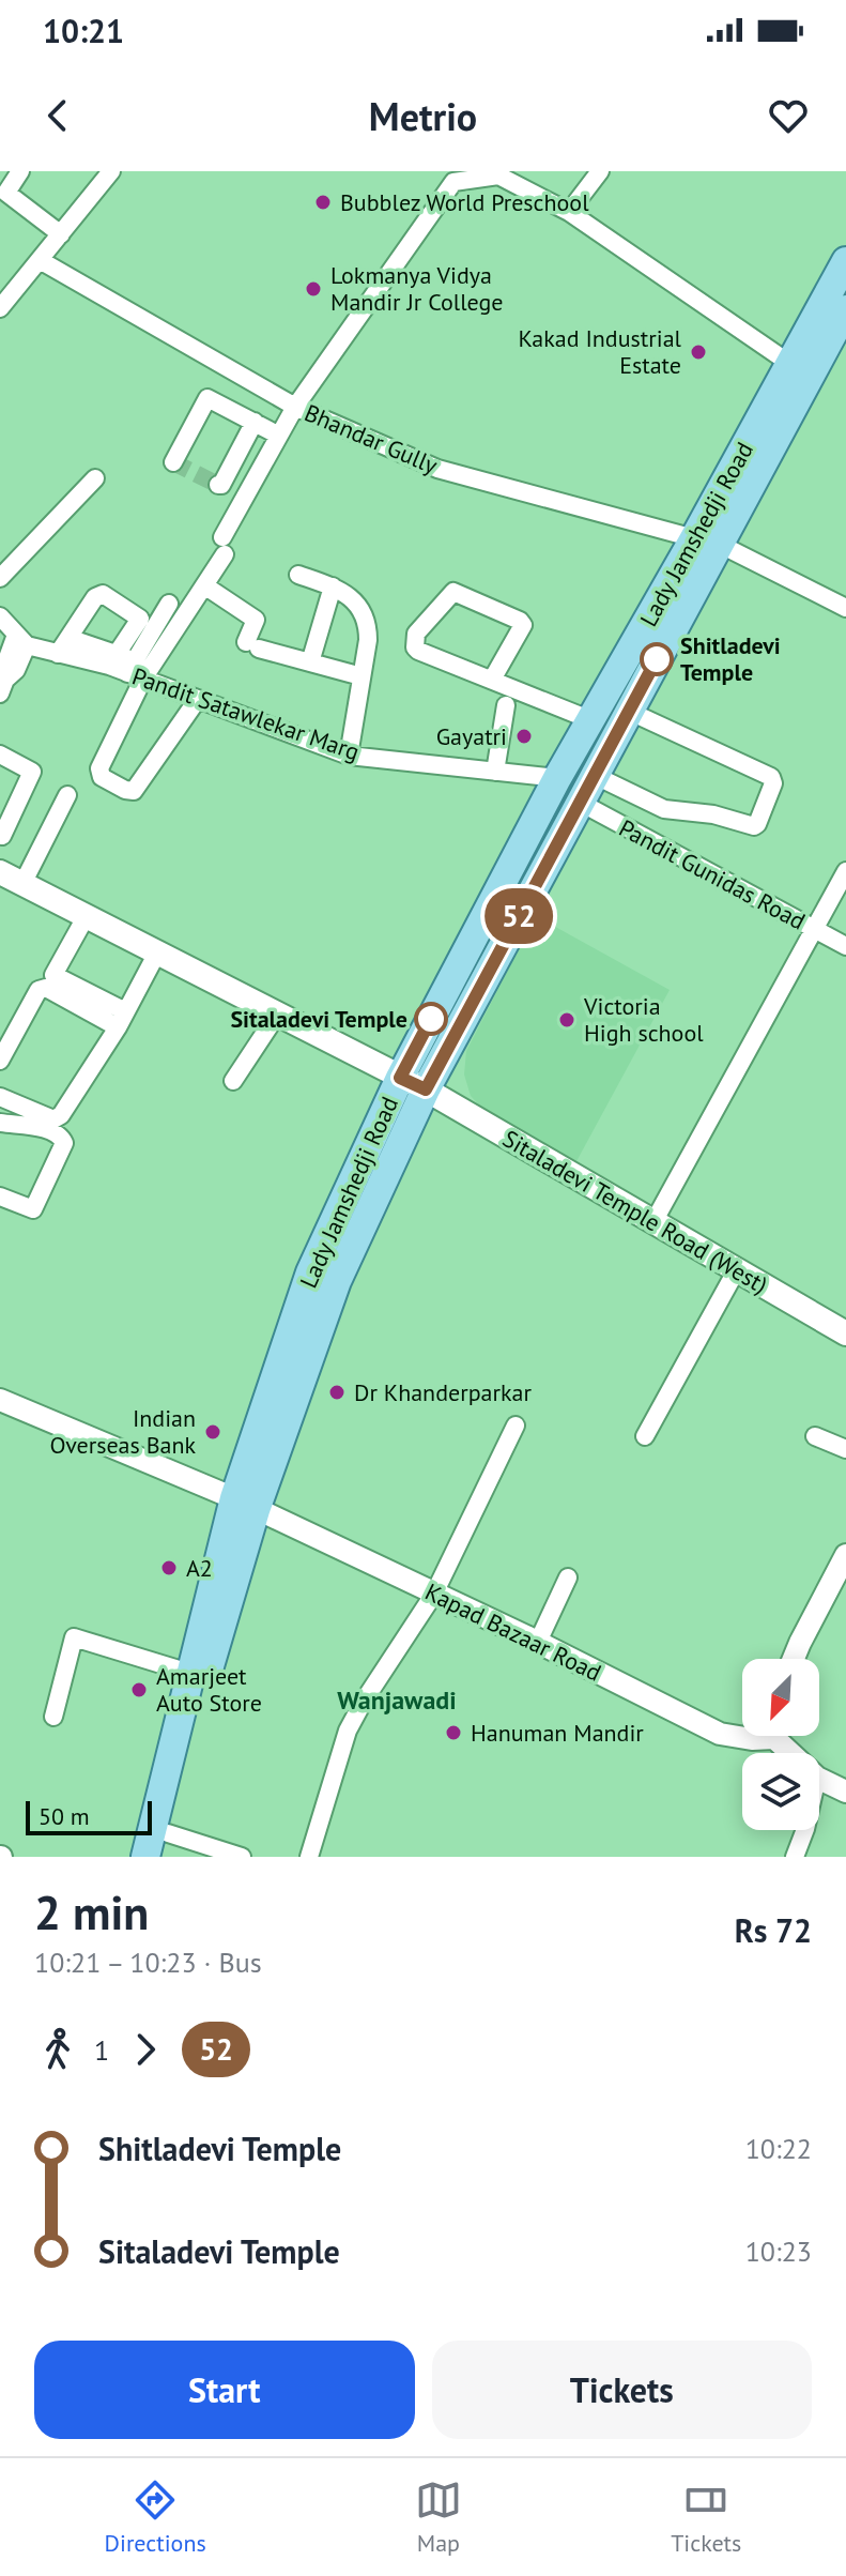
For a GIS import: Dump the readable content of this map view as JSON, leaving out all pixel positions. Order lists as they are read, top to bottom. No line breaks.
{"streets":{"main road":["Lady Jamshedji Road","Sitaladevi Temple Road (West)"],"street":["Bhandar Gully","Pandit Satawlekar Marg","Pandit Gunidas Road","Kapad Bazaar Road"]},"crossings":[["Bhandar Gully","Lady Jamshedji Road"],["Lady Jamshedji Road","Pandit Satawlekar Marg"],["Lady Jamshedji Road","Pandit Gunidas Road"],["Lady Jamshedji Road","Sitaladevi Temple Road (West)"],["Lady Jamshedji Road","Kapad Bazaar Road"]],"districts":["Wanjawadi"],"places":["Bubblez World Preschool","Lokmanya Vidya Mandir Jr College","Kakad Industrial Estate","Shitladevi Temple","Gayatri","Sitaladevi Temple","Victoria High school","Dr Khanderparkar","Indian Overseas Bank","A2","Amarjeet Auto Store","Hanuman Mandir"],"lines":["bus line 52"],"scale_bar":"50 m","north":"bottom left","page":{"status":"10:21","header":"Metrio","on_map":"52","scale":"50 m","heading":["2 min","10:21 – 10:23 · Bus","Rs 72"],"legs":["1","52"],"list":[{"name":"Shitladevi Temple","value":"10:22"},{"name":"Sitaladevi Temple","value":"10:23"}],"buttons":["Start","Tickets"],"tabs":["Directions","Map","Tickets"]}}
